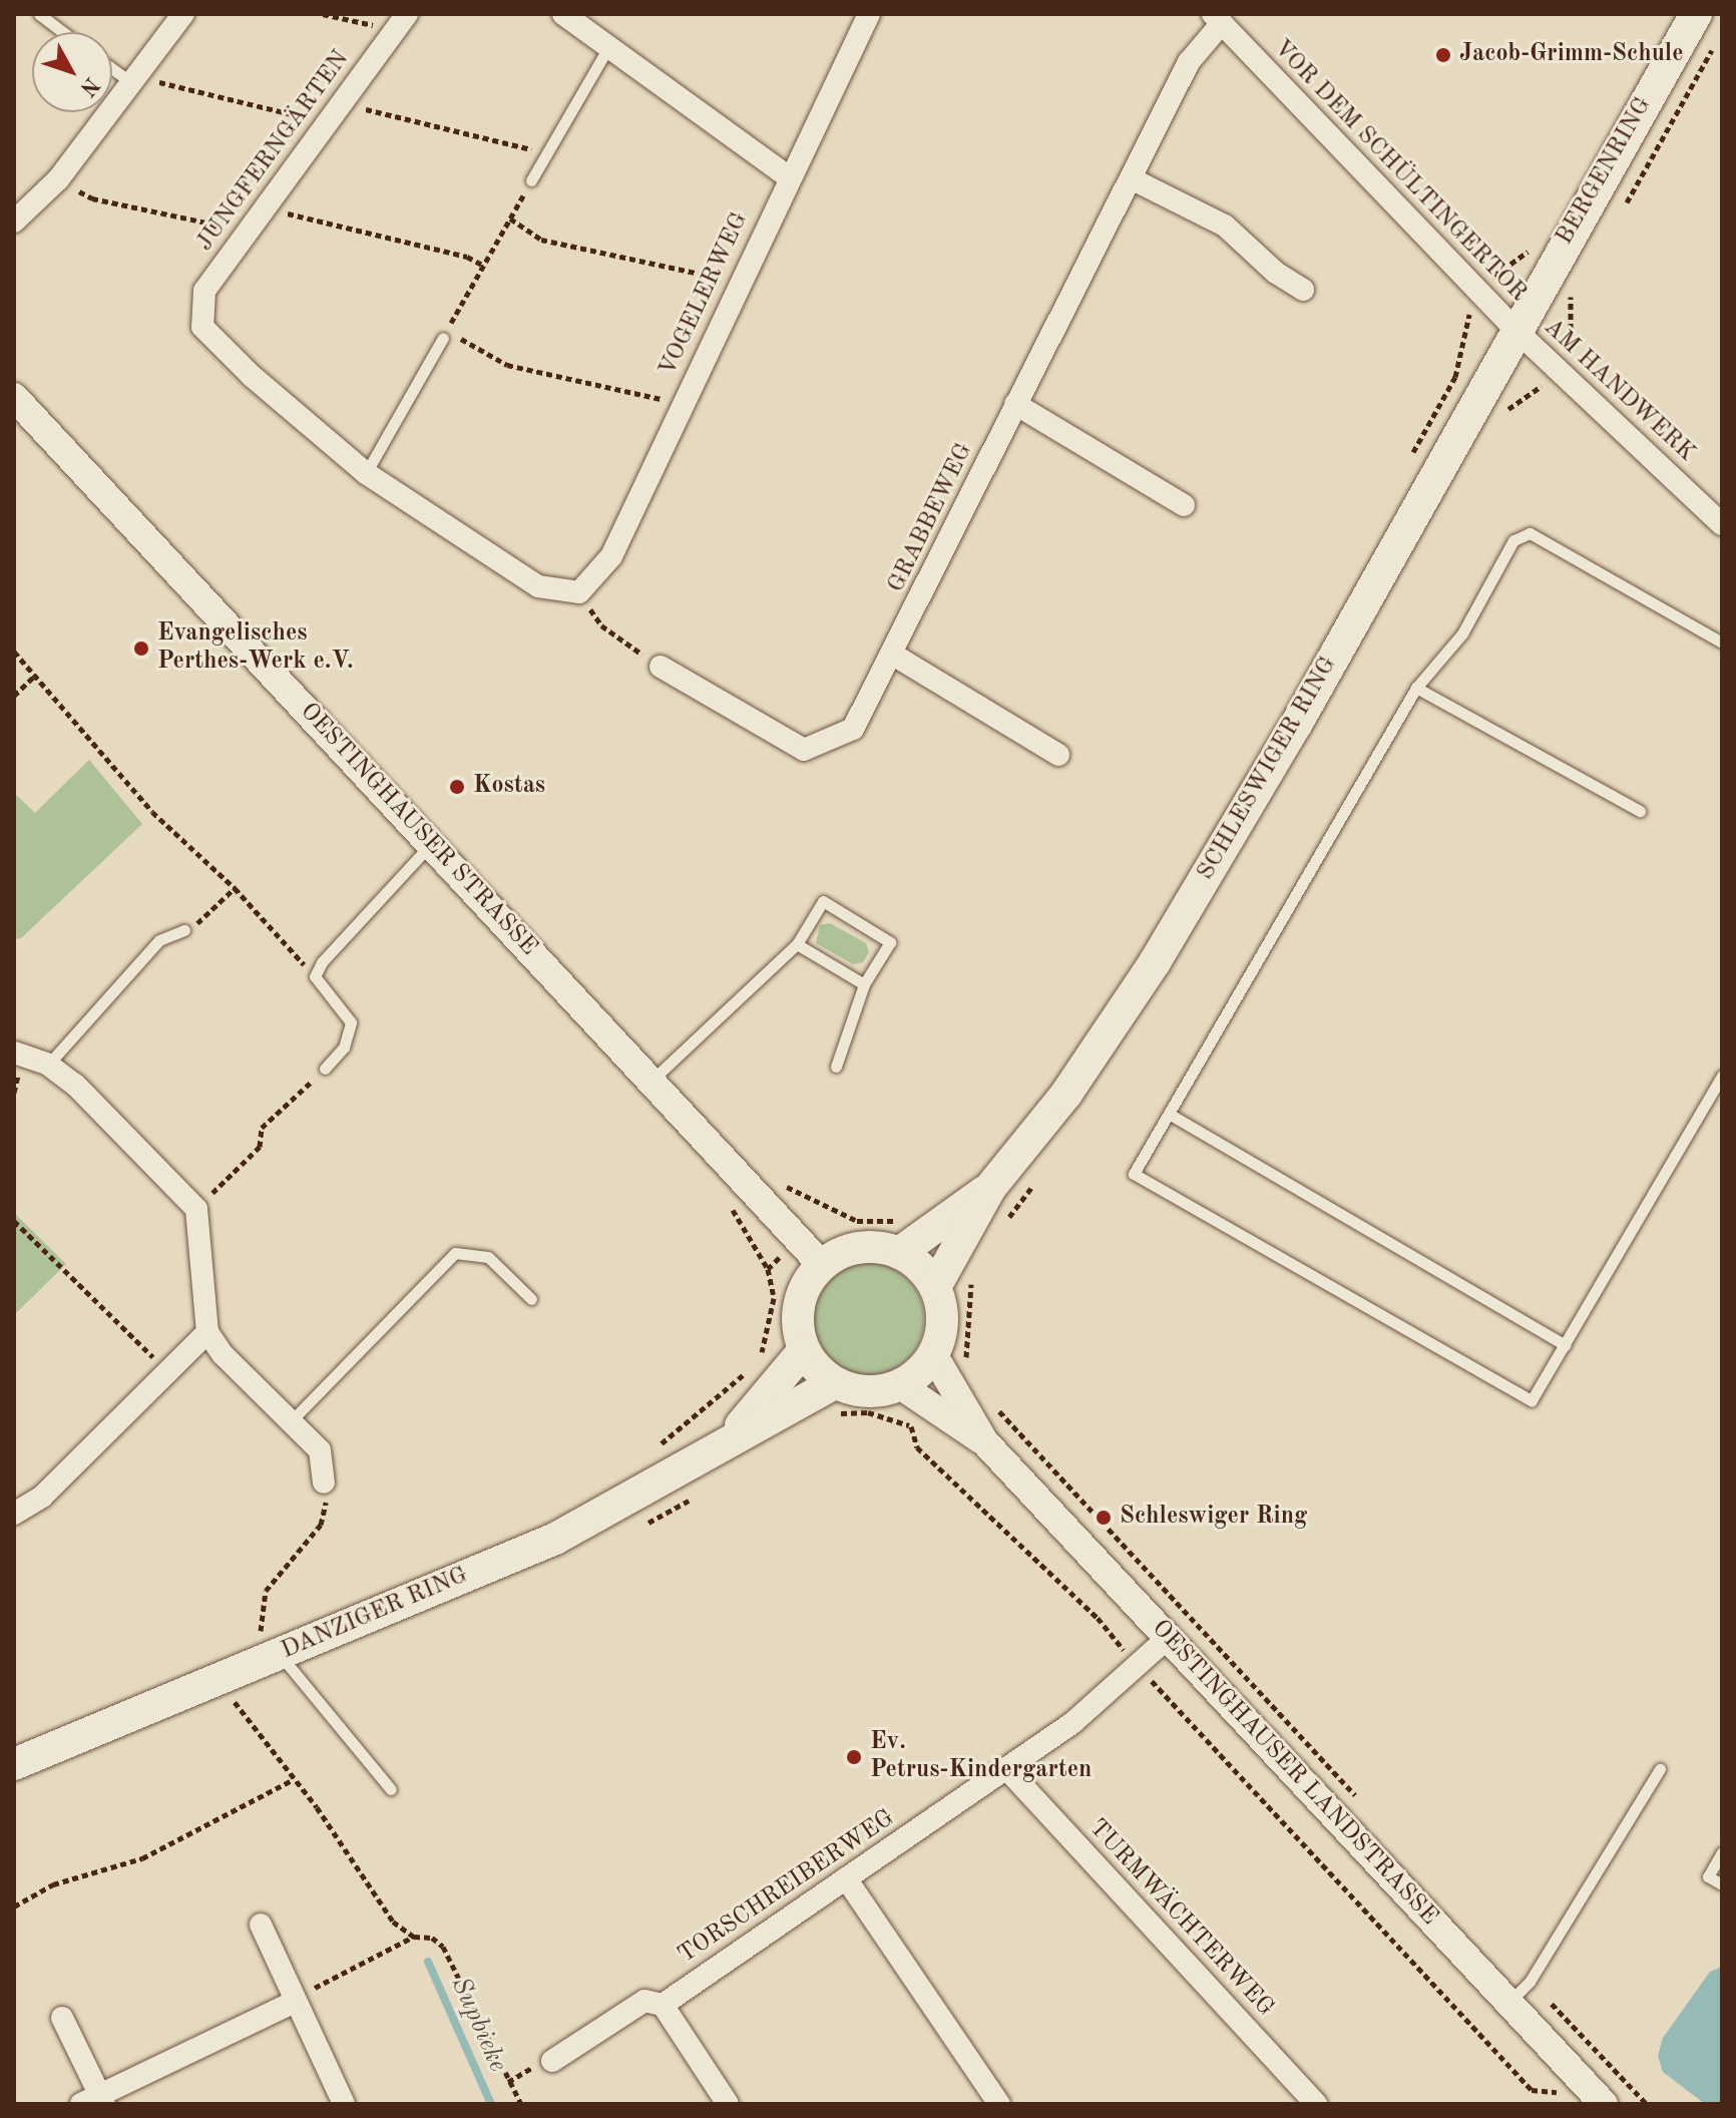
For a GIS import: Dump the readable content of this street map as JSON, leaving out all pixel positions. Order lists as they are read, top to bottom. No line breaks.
{"streets":{"main road":["BERGENRING","SCHLESWIGER RING","DANZIGER RING"],"street":["JUNGFERNGÄRTEN","VOR DEM SCHÜLTINGERTOR","VOGELERWEG","AM HANDWERK","GRABBEWEG","OESTINGHAUSER STRASSE","OESTINGHAUSER LANDSTRASSE","TORSCHREIBERWEG","TURMWÄCHTERWEG"]},"crossings":[["VOR DEM SCHÜLTINGERTOR","BERGENRING"],["VOR DEM SCHÜLTINGERTOR","AM HANDWERK"],["VOR DEM SCHÜLTINGERTOR","GRABBEWEG"],["VOR DEM SCHÜLTINGERTOR","SCHLESWIGER RING"],["BERGENRING","AM HANDWERK"],["BERGENRING","SCHLESWIGER RING"],["AM HANDWERK","SCHLESWIGER RING"],["SCHLESWIGER RING","OESTINGHAUSER STRASSE"],["SCHLESWIGER RING","DANZIGER RING"],["SCHLESWIGER RING","OESTINGHAUSER LANDSTRASSE"],["OESTINGHAUSER STRASSE","DANZIGER RING"],["OESTINGHAUSER STRASSE","OESTINGHAUSER LANDSTRASSE"],["DANZIGER RING","OESTINGHAUSER LANDSTRASSE"],["OESTINGHAUSER LANDSTRASSE","TORSCHREIBERWEG"],["TORSCHREIBERWEG","TURMWÄCHTERWEG"]],"water":["Supbieke"],"places":["Jacob-Grimm-Schule","Evangelisches Perthes-Werk e.V.","Kostas","Schleswiger Ring","Ev. Petrus-Kindergarten"],"north":"bottom right"}
